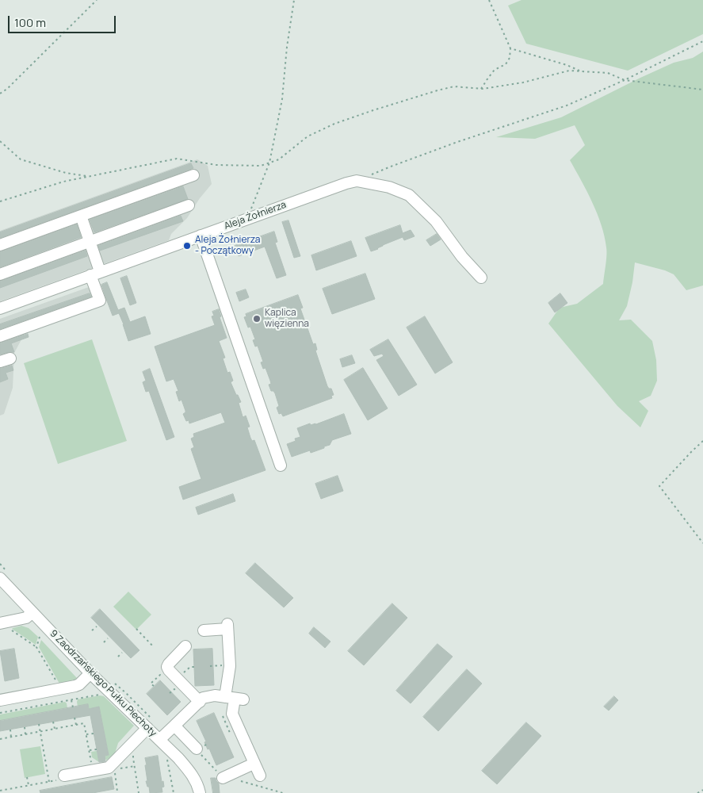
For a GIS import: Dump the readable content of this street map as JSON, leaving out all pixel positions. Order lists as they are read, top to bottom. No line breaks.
{"streets":{"street":["Aleja Żołnierza","9 Zaodrzańskiego Pułku Piechoty"]},"places":["Aleja Żołnierza - Początkowy","Kaplica więzienna"],"scale_bar":"100 m"}
